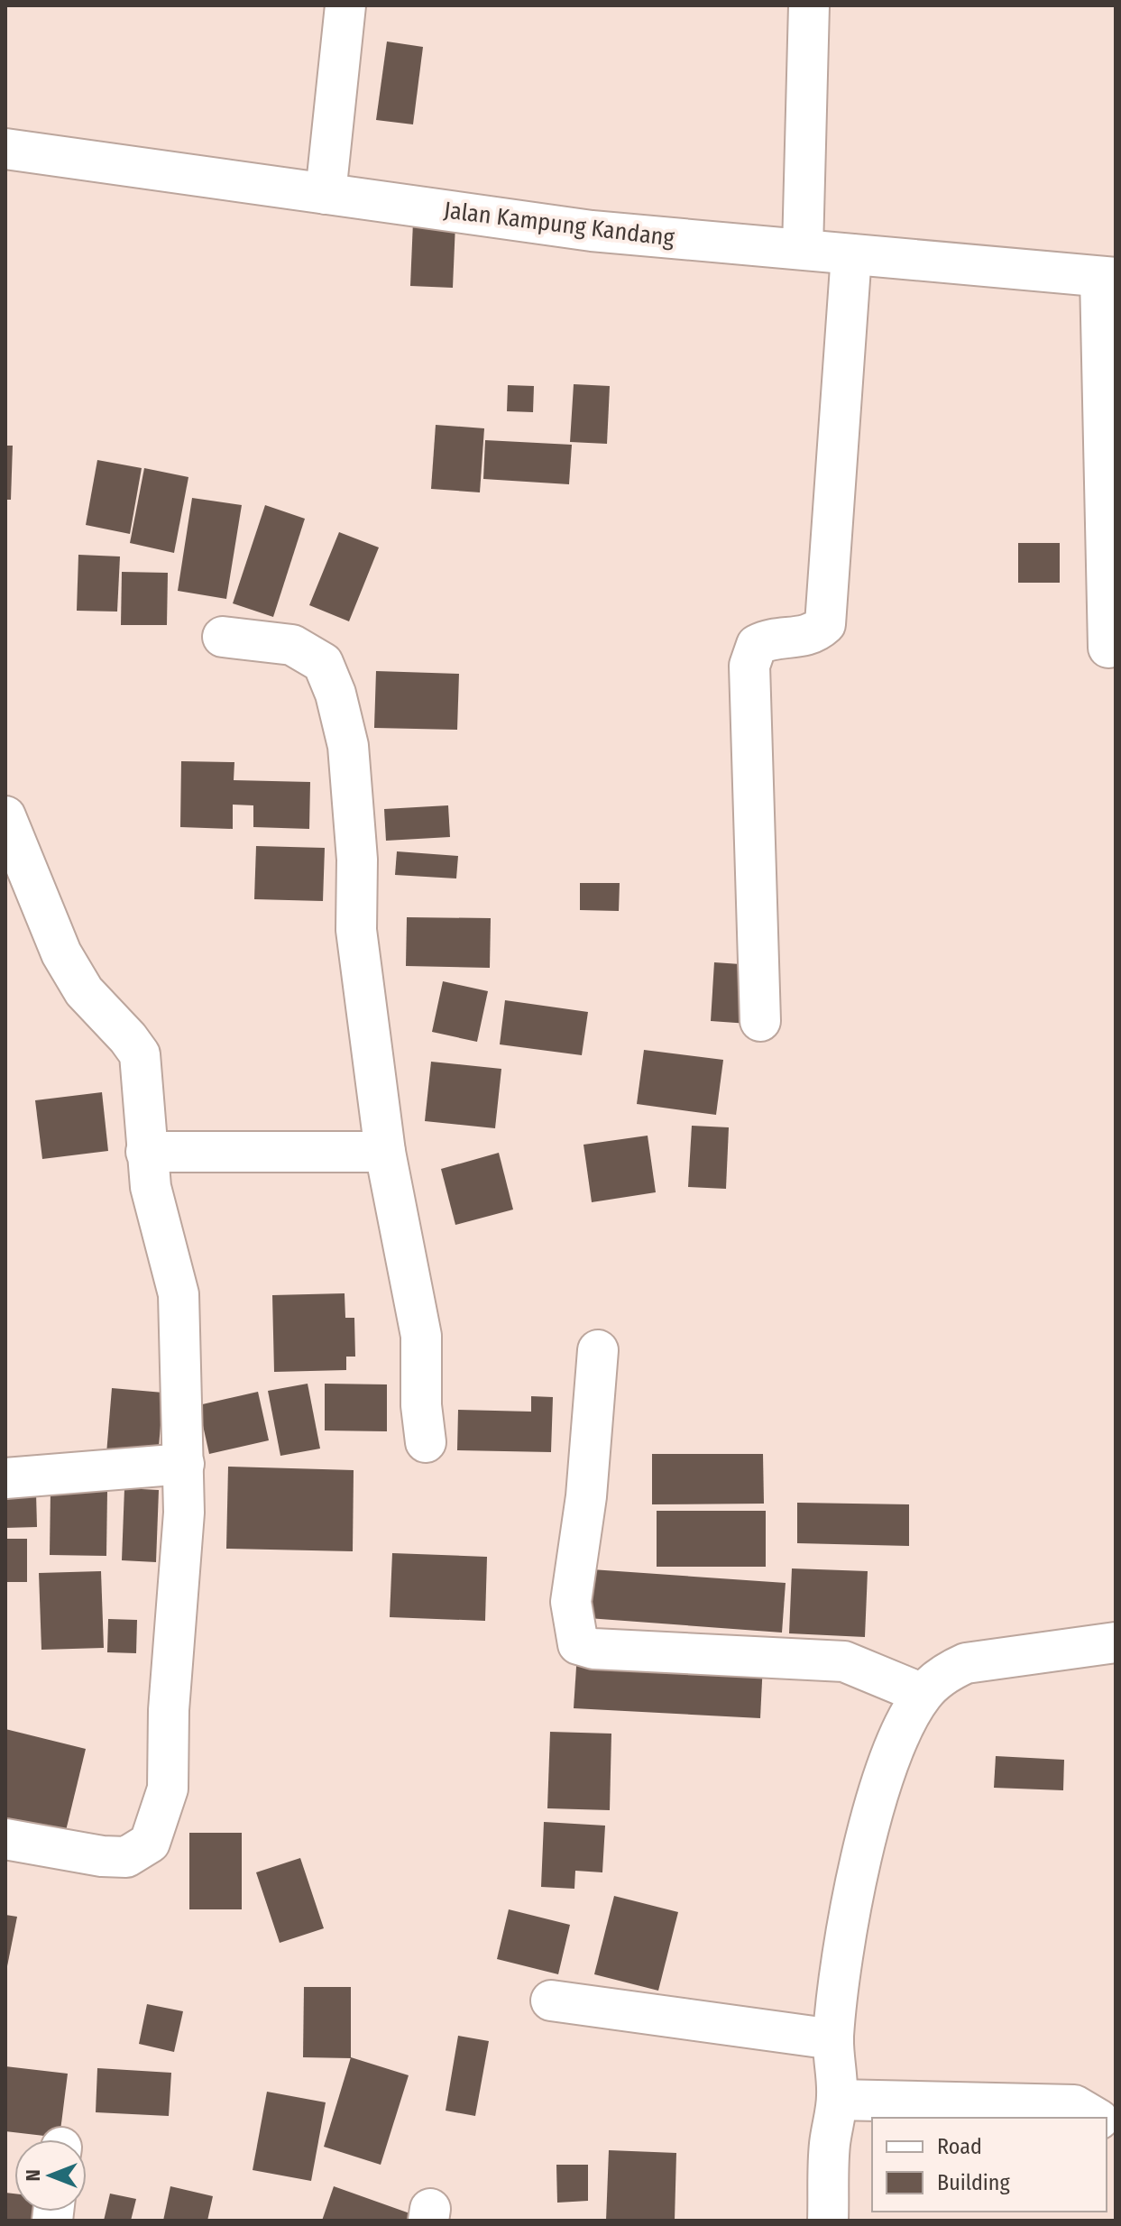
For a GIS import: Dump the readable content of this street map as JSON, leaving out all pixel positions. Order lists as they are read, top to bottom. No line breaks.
{"streets":{"street":["Jalan Kampung Kandang"]},"legend":["Road","Building"],"north":"left"}
